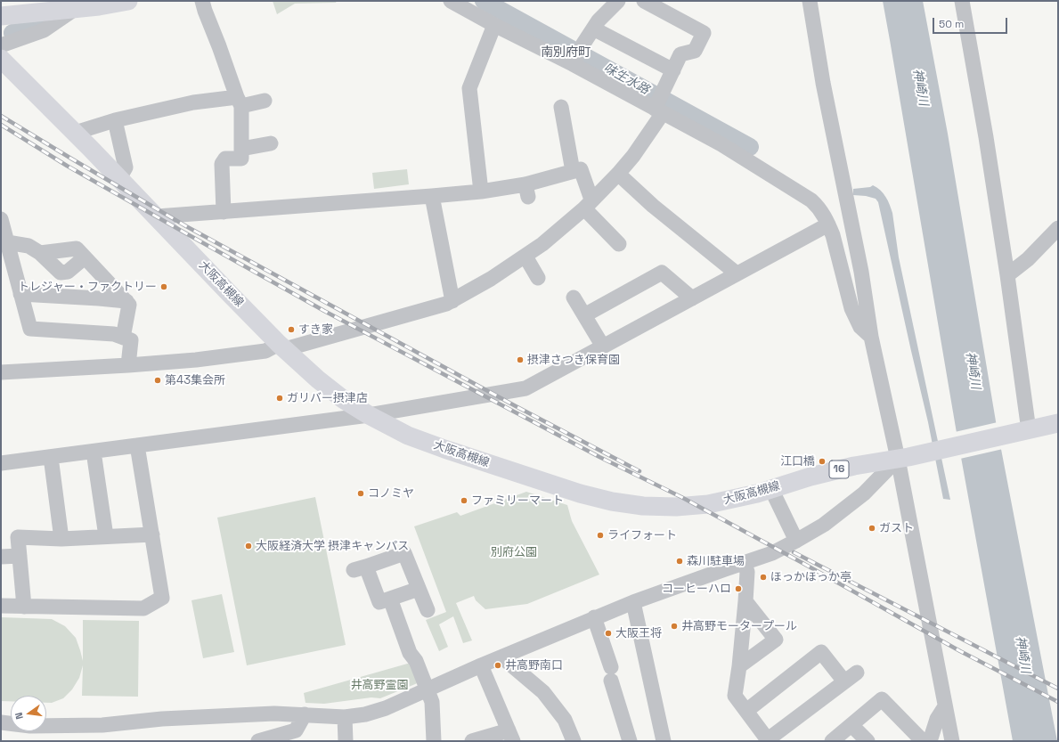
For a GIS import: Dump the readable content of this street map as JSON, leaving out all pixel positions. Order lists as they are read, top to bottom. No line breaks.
{"streets":{"main road":["大阪高槻線","16"]},"districts":["南別府町"],"water":["味生水路","神崎川"],"parks":["別府公園","井高野霊園"],"places":["トレジャー・ファクトリー","すき家","摂津さつき保育園","第43集会所","ガリバー摂津店","江口橋","コノミヤ","ファミリーマート","ガスト","ライフォート","大阪経済大学 摂津キャンパス","森川駐車場","ほっかほっか亭","コーヒーハロ","井高野モータープール","大阪王将","井高野南口"],"scale_bar":"50 m","north":"left"}
